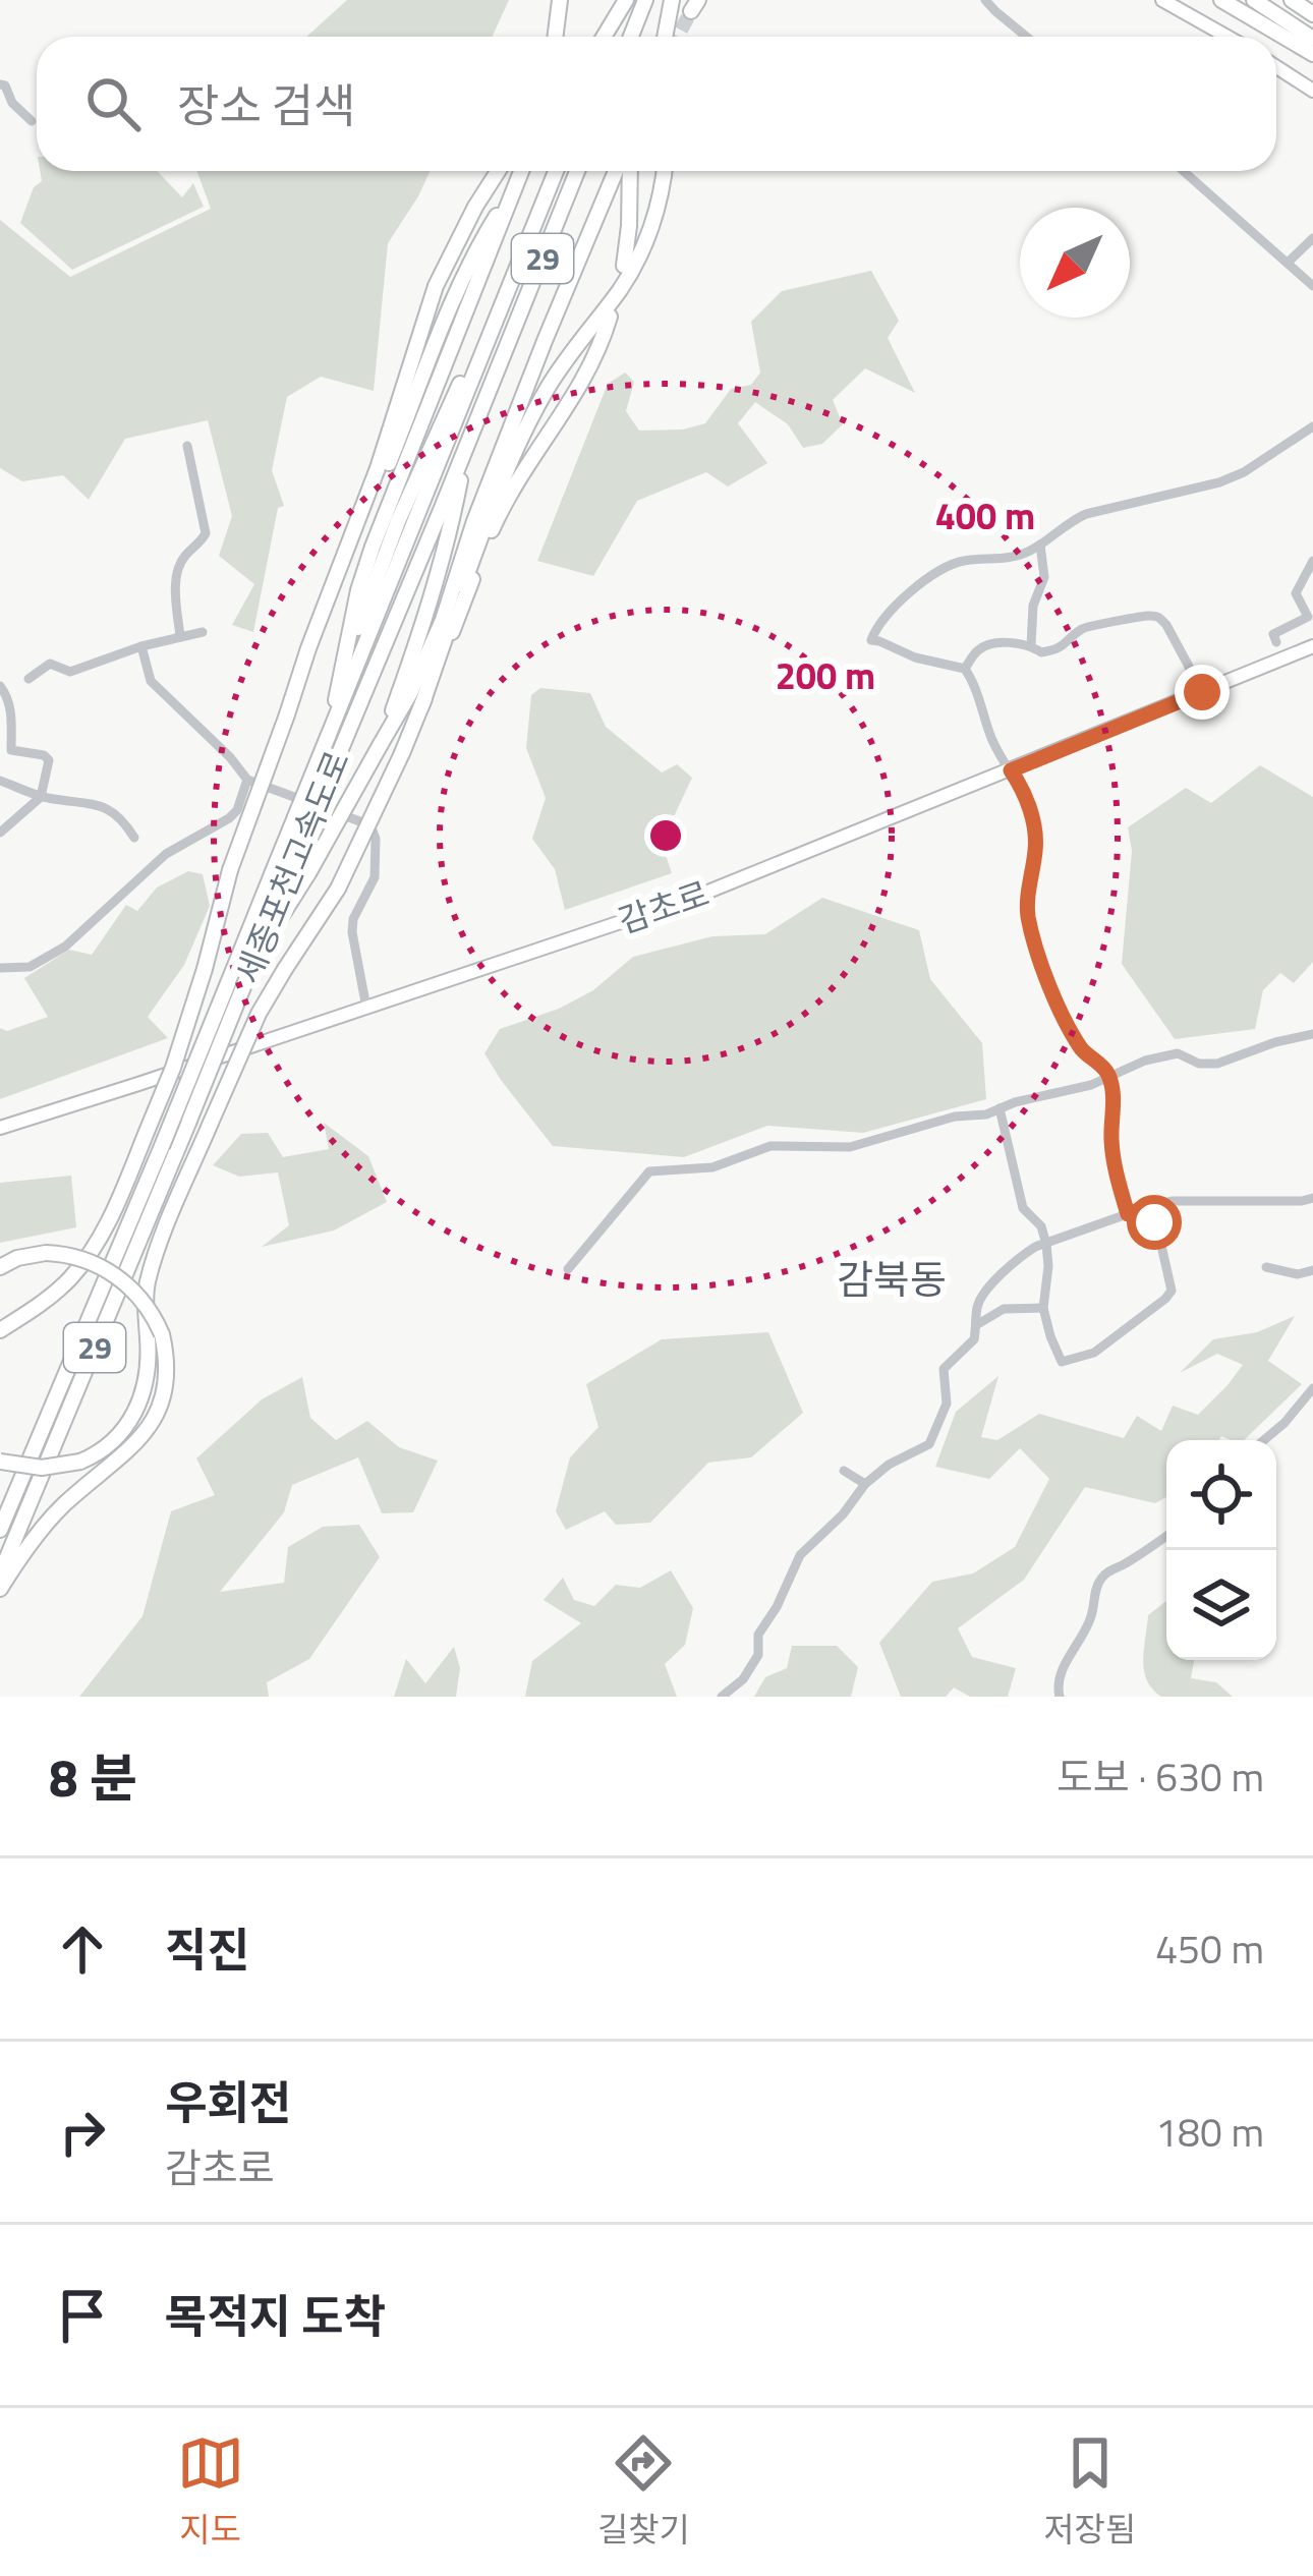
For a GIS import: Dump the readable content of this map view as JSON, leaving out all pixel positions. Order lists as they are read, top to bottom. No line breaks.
{"streets":{"highway":["29","세종포천고속도로"],"main road":["감초로"]},"districts":["감북동"],"north":"bottom left","page":{"search":"장소 검색","heading":["8 분","도보 · 630 m"],"list":[["직진","450 m"],["우회전","감초로","180 m"],"목적지 도착"],"nav":["지도","길찾기","저장됨"]},"rings":["400 m","200 m"]}
